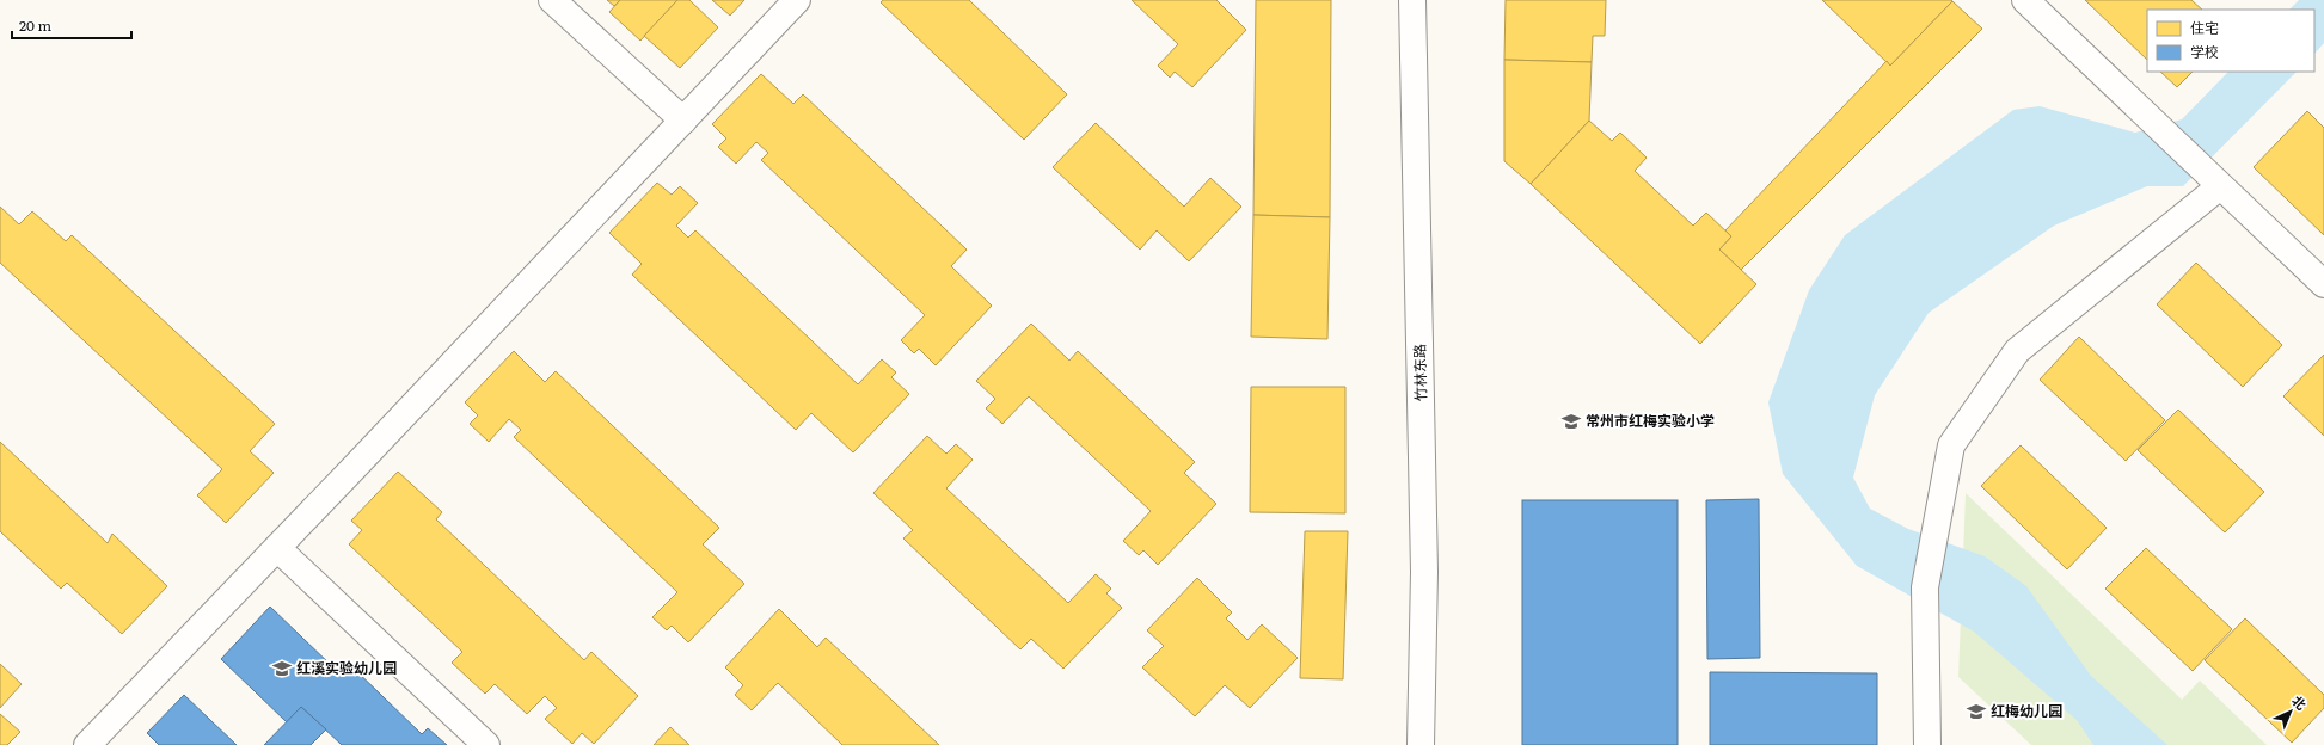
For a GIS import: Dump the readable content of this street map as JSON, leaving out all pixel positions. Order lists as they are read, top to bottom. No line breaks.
{"streets":{"street":["竹林东路"]},"places":{"school or university":["常州市红梅实验小学","红溪实验幼儿园","红梅幼儿园"]},"legend":["住宅","学校"],"scale_bar":"20 m","north":"top right"}
